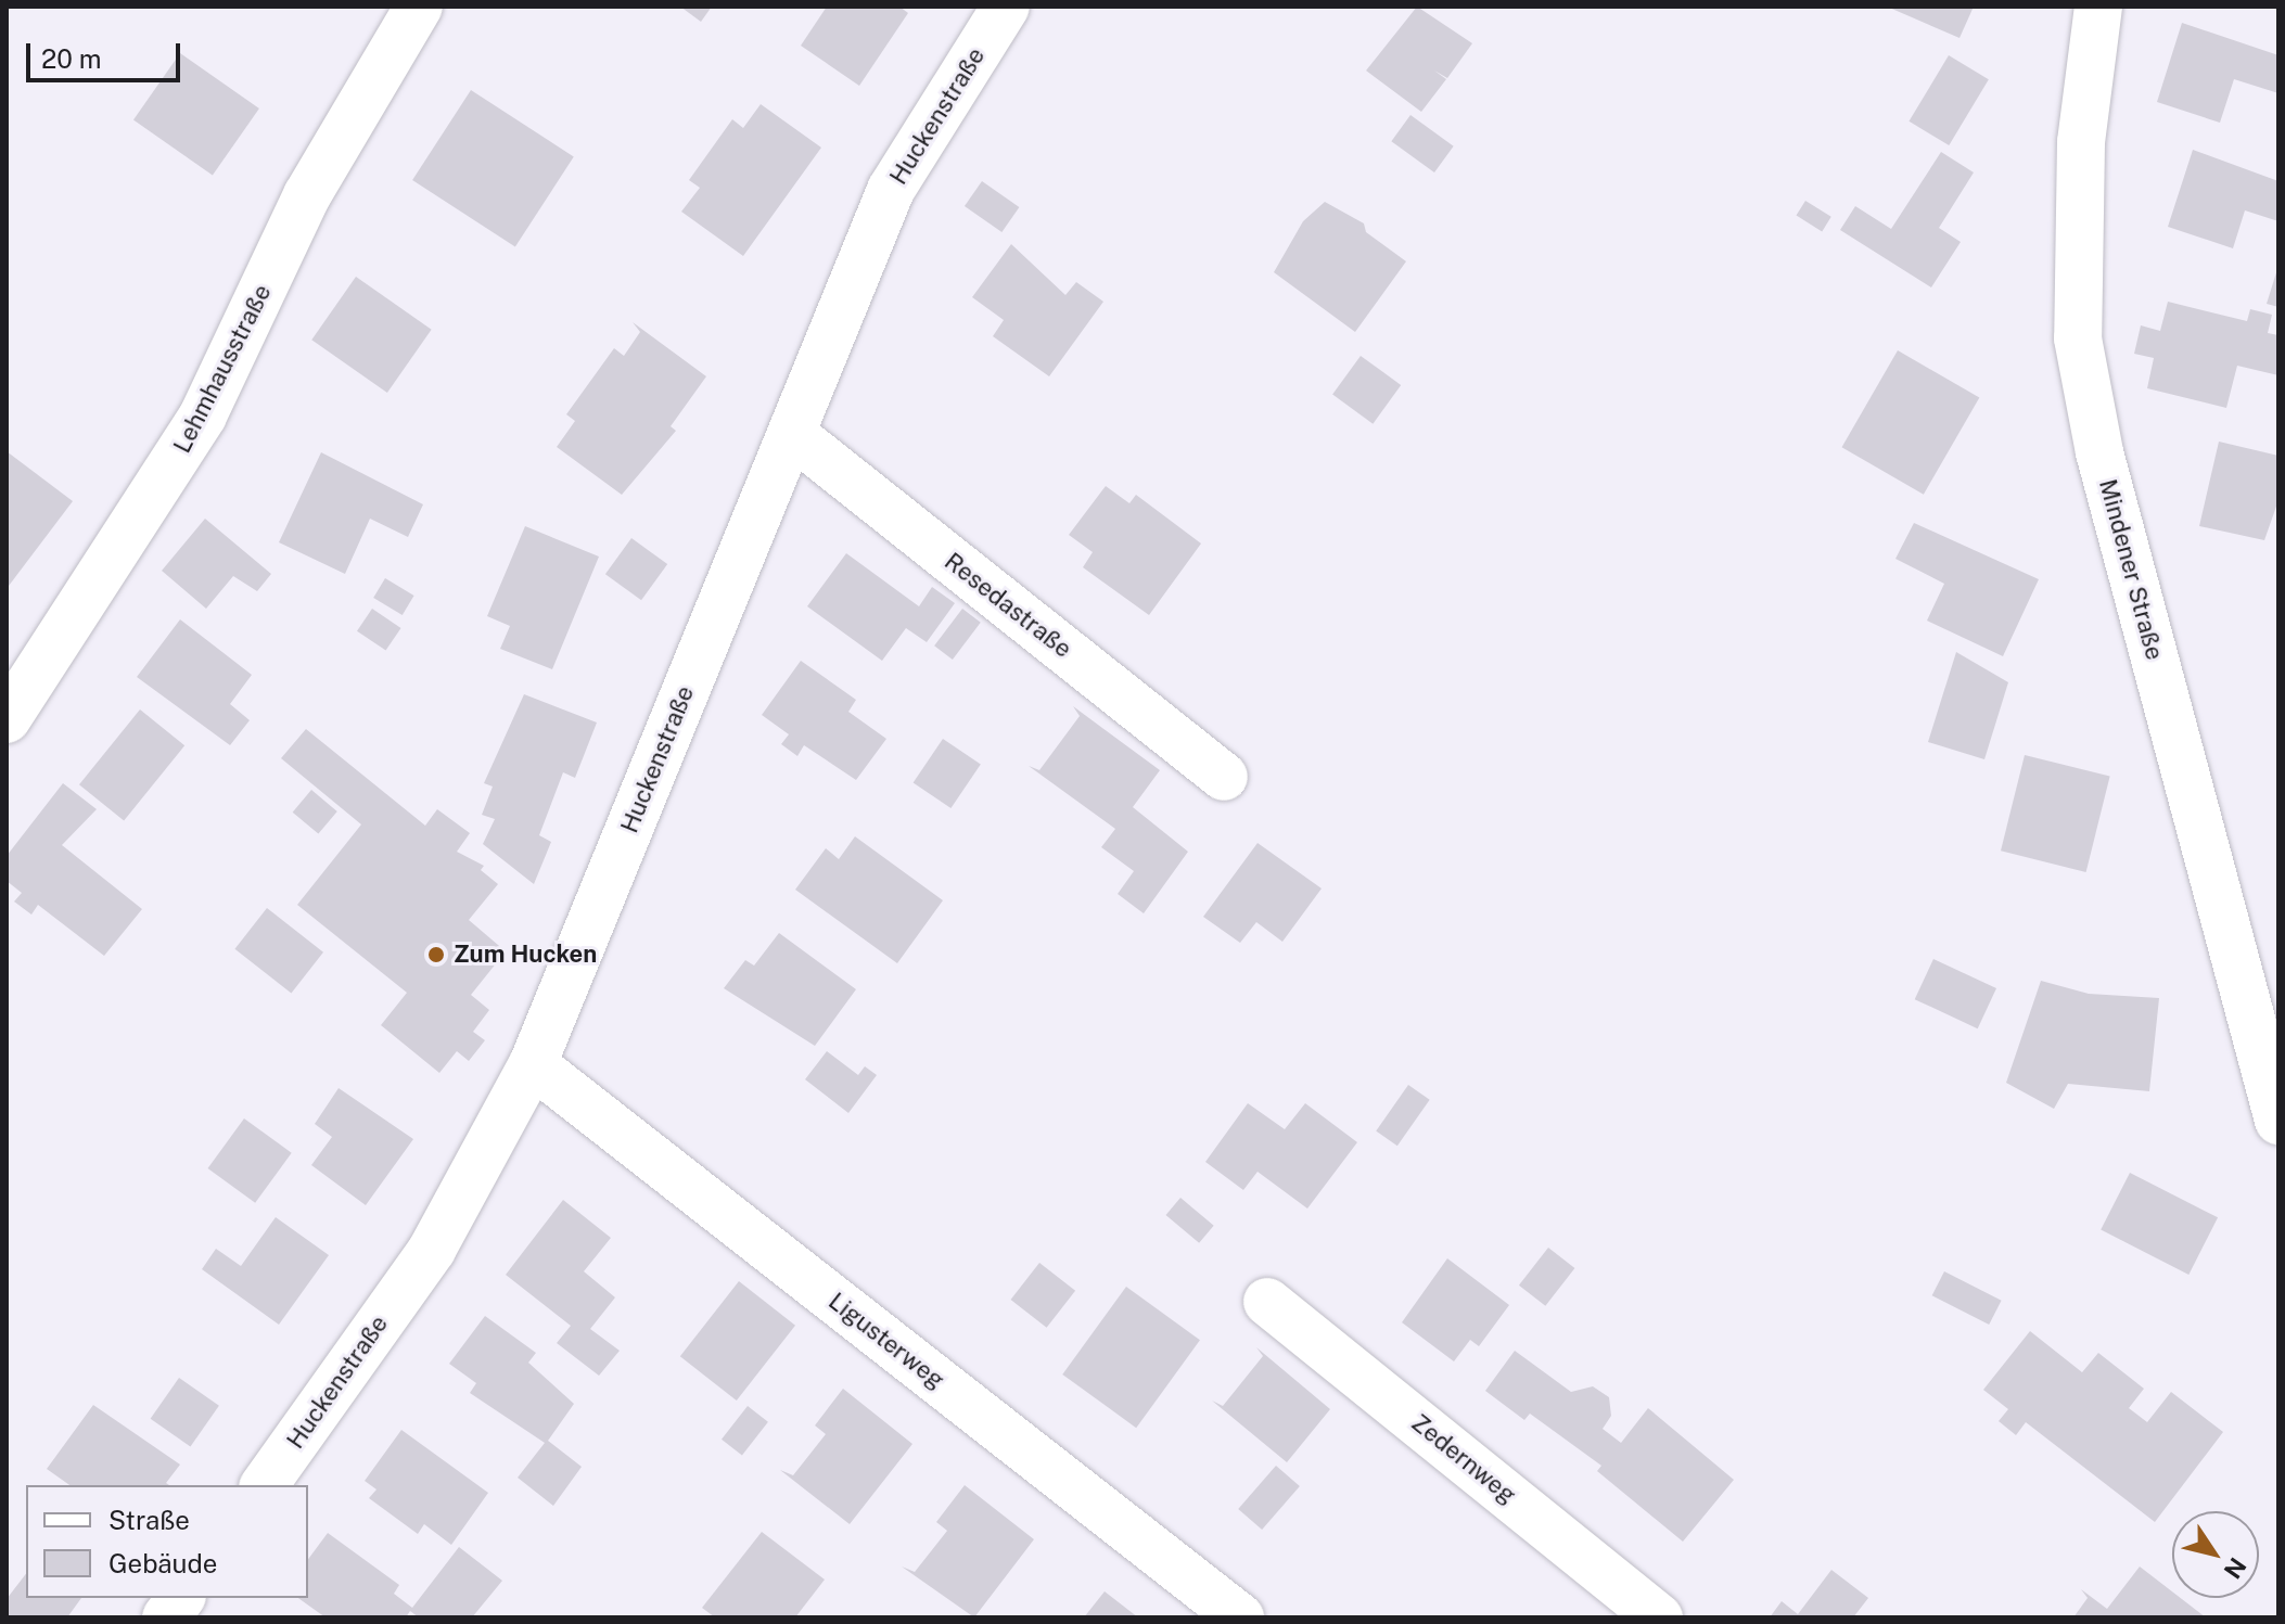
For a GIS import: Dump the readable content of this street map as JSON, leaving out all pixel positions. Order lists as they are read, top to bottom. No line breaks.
{"streets":{"street":["Huckenstraße","Lehmhausstraße","Mindener Straße","Resedastraße","Ligusterweg","Zedernweg"]},"crossings":[["Huckenstraße","Resedastraße"],["Huckenstraße","Ligusterweg"]],"places":["Zum Hucken"],"legend":["Straße","Gebäude"],"scale_bar":"20 m","north":"bottom right"}
